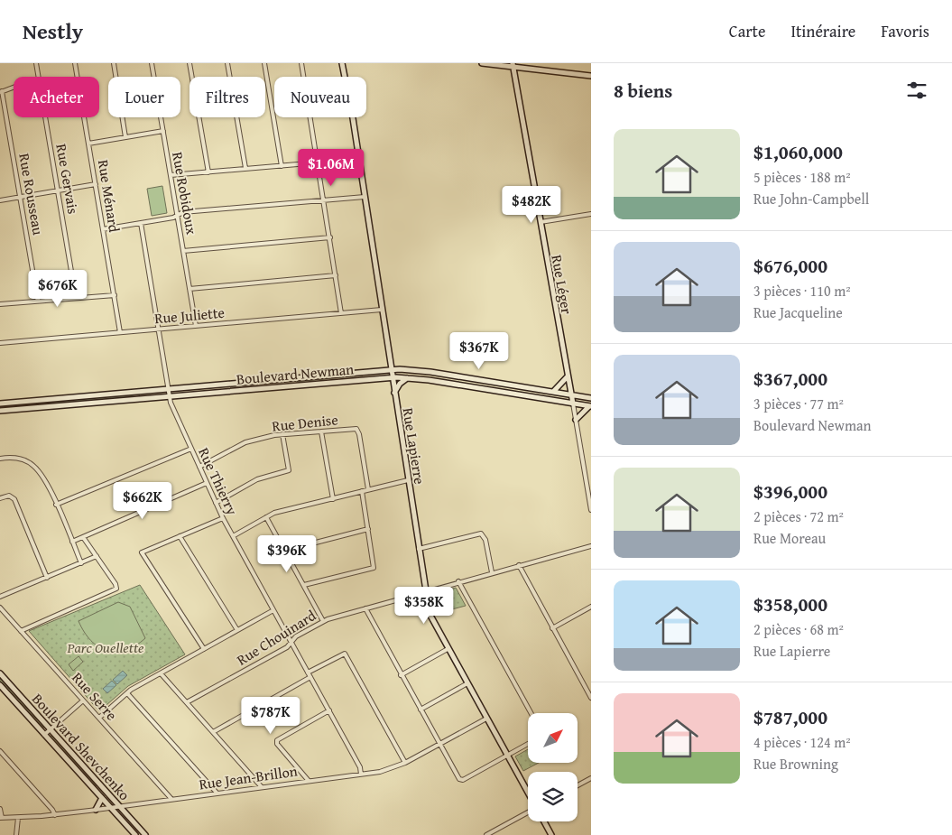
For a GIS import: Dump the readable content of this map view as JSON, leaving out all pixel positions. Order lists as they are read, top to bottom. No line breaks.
{"streets":{"street":["Rue Gervais","Rue Robidoux","Rue Rousseau","Rue Ménard","Rue Léger","Rue Juliette","Boulevard Newman","Rue Denise","Rue Lapierre","Rue Thierry","Rue Chouinard","Rue Serre","Boulevard Shevchenko","Rue Jean-Brillon"]},"crossings":[["Rue Robidoux","Rue Juliette"],["Rue Ménard","Rue Juliette"],["Rue Léger","Boulevard Newman"],["Rue Juliette","Rue Lapierre"],["Rue Juliette","Rue Thierry"],["Boulevard Newman","Rue Lapierre"],["Boulevard Newman","Rue Thierry"],["Rue Denise","Rue Thierry"],["Rue Lapierre","Rue Chouinard"],["Rue Lapierre","Rue Jean-Brillon"],["Rue Thierry","Rue Chouinard"],["Rue Thierry","Rue Jean-Brillon"],["Rue Serre","Rue Jean-Brillon"],["Boulevard Shevchenko","Rue Jean-Brillon"]],"parks":["Parc Ouellette"],"north":"top right","page":{"header":"Nestly","nav":["Carte","Itinéraire","Favoris"],"heading":"8 biens","chip":["Acheter","Louer","Filtres","Nouveau"],"list":[{"name":"$1,060,000","note":"5 pièces · 188 m² · Rue John-Campbell"},{"name":"$676,000","note":"3 pièces · 110 m² · Rue Jacqueline"},{"name":"$367,000","note":"3 pièces · 77 m² · Boulevard Newman"},{"name":"$396,000","note":"2 pièces · 72 m² · Rue Moreau"},{"name":"$358,000","note":"2 pièces · 68 m² · Rue Lapierre"},{"name":"$787,000","note":"4 pièces · 124 m² · Rue Browning"}],"price":["$1.06M","$482K","$676K","$367K","$662K","$396K","$358K","$787K"]}}
